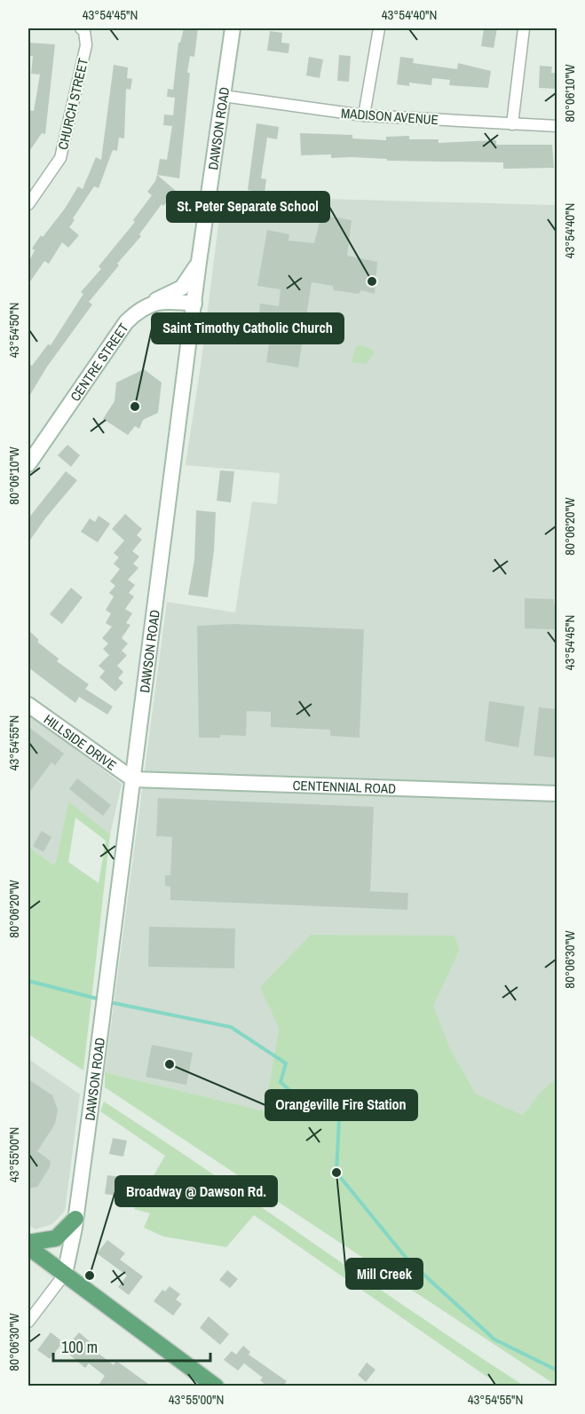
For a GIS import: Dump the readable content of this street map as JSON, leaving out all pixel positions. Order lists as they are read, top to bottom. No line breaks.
{"streets":{"street":["CHURCH STREET","MADISON AVENUE","DAWSON ROAD","CENTRE STREET","HILLSIDE DRIVE","CENTENNIAL ROAD"]},"crossings":[["MADISON AVENUE","DAWSON ROAD"],["DAWSON ROAD","CENTRE STREET"],["DAWSON ROAD","HILLSIDE DRIVE"],["DAWSON ROAD","CENTENNIAL ROAD"],["HILLSIDE DRIVE","CENTENNIAL ROAD"]],"places":["St. Peter Separate School","Saint Timothy Catholic Church","Orangeville Fire Station","Mill Creek","Broadway @ Dawson Rd."],"scale_bar":"100 m","coordinates":["43°54'45\"N","43°54'40\"N","80°06'10\"W","43°54'50\"N","80°06'20\"W","43°54'55\"N","80°06'30\"W","43°55'00\"N"]}
